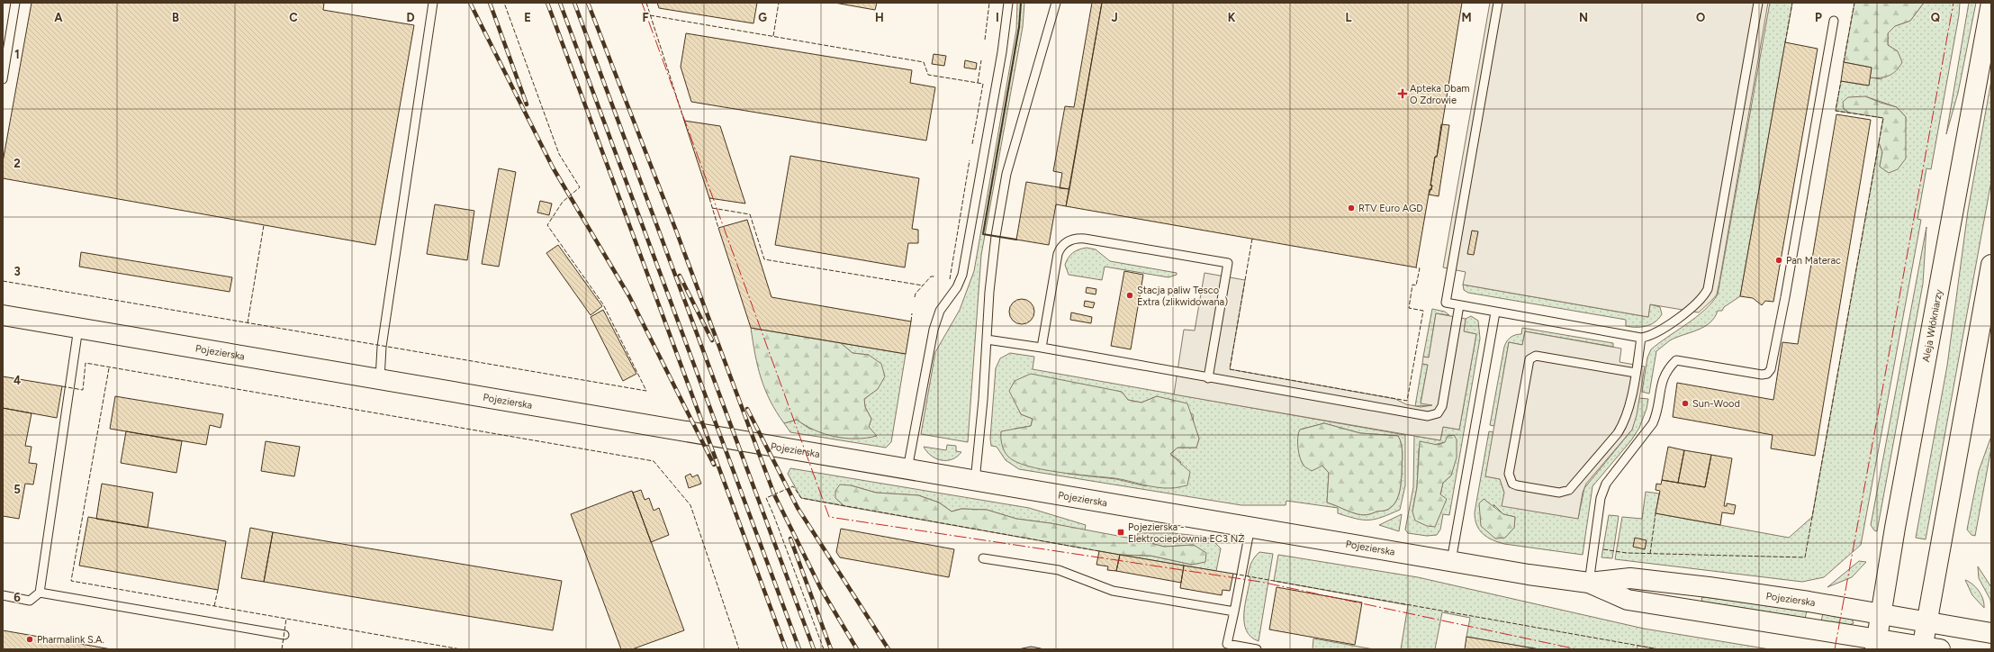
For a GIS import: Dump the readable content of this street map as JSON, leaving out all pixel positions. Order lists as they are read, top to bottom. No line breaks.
{"streets":{"street":["Aleja Włókniarzy","Pojezierska"]},"crossings":[["Aleja Włókniarzy","Pojezierska"]],"places":{"health":["Apteka Dbam O Zdrowie"],"other":["RTV Euro AGD","Pan Materac","Stacja paliw Tesco Extra (zlikwidowana)","Sun-Wood","Pharmalink S.A."],"transit":["Pojezierska - Elektrociepłownia EC3 NŻ"]},"grid":{"columns":["A","B","C","D","E","F","G","H","I","J","K","L","M","N","O","P","Q"],"rows":["1","2","3","4","5","6"]}}
